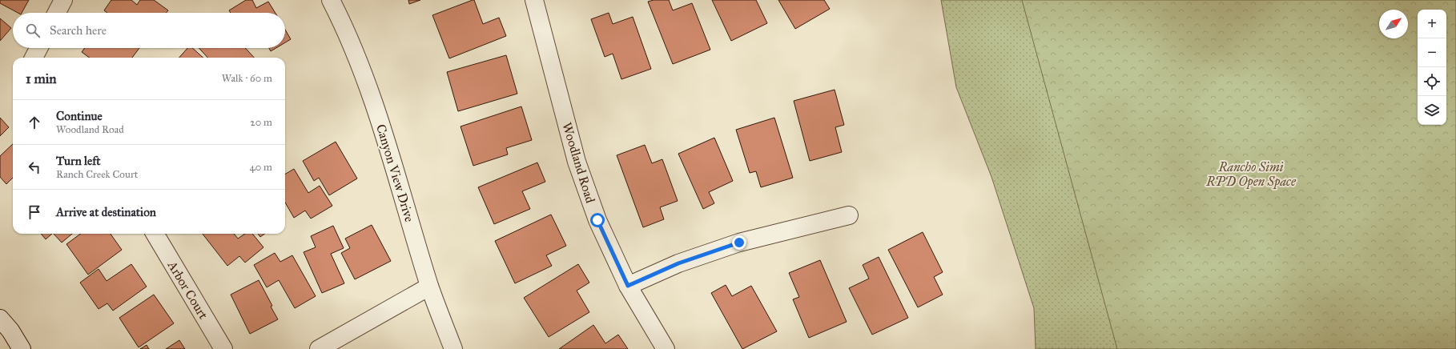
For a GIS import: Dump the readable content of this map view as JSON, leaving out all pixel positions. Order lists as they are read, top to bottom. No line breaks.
{"streets":{"street":["Woodland Road","Canyon View Drive","Arbor Court"]},"parks":["Rancho Simi RPD Open Space"],"north":"top right","page":{"map_buttons":["+","−"],"search":"Search here","heading":["1 min","Walk · 60 m"],"list":[["Continue","Woodland Road","20 m"],["Turn left","Ranch Creek Court","40 m"],"Arrive at destination"]}}
